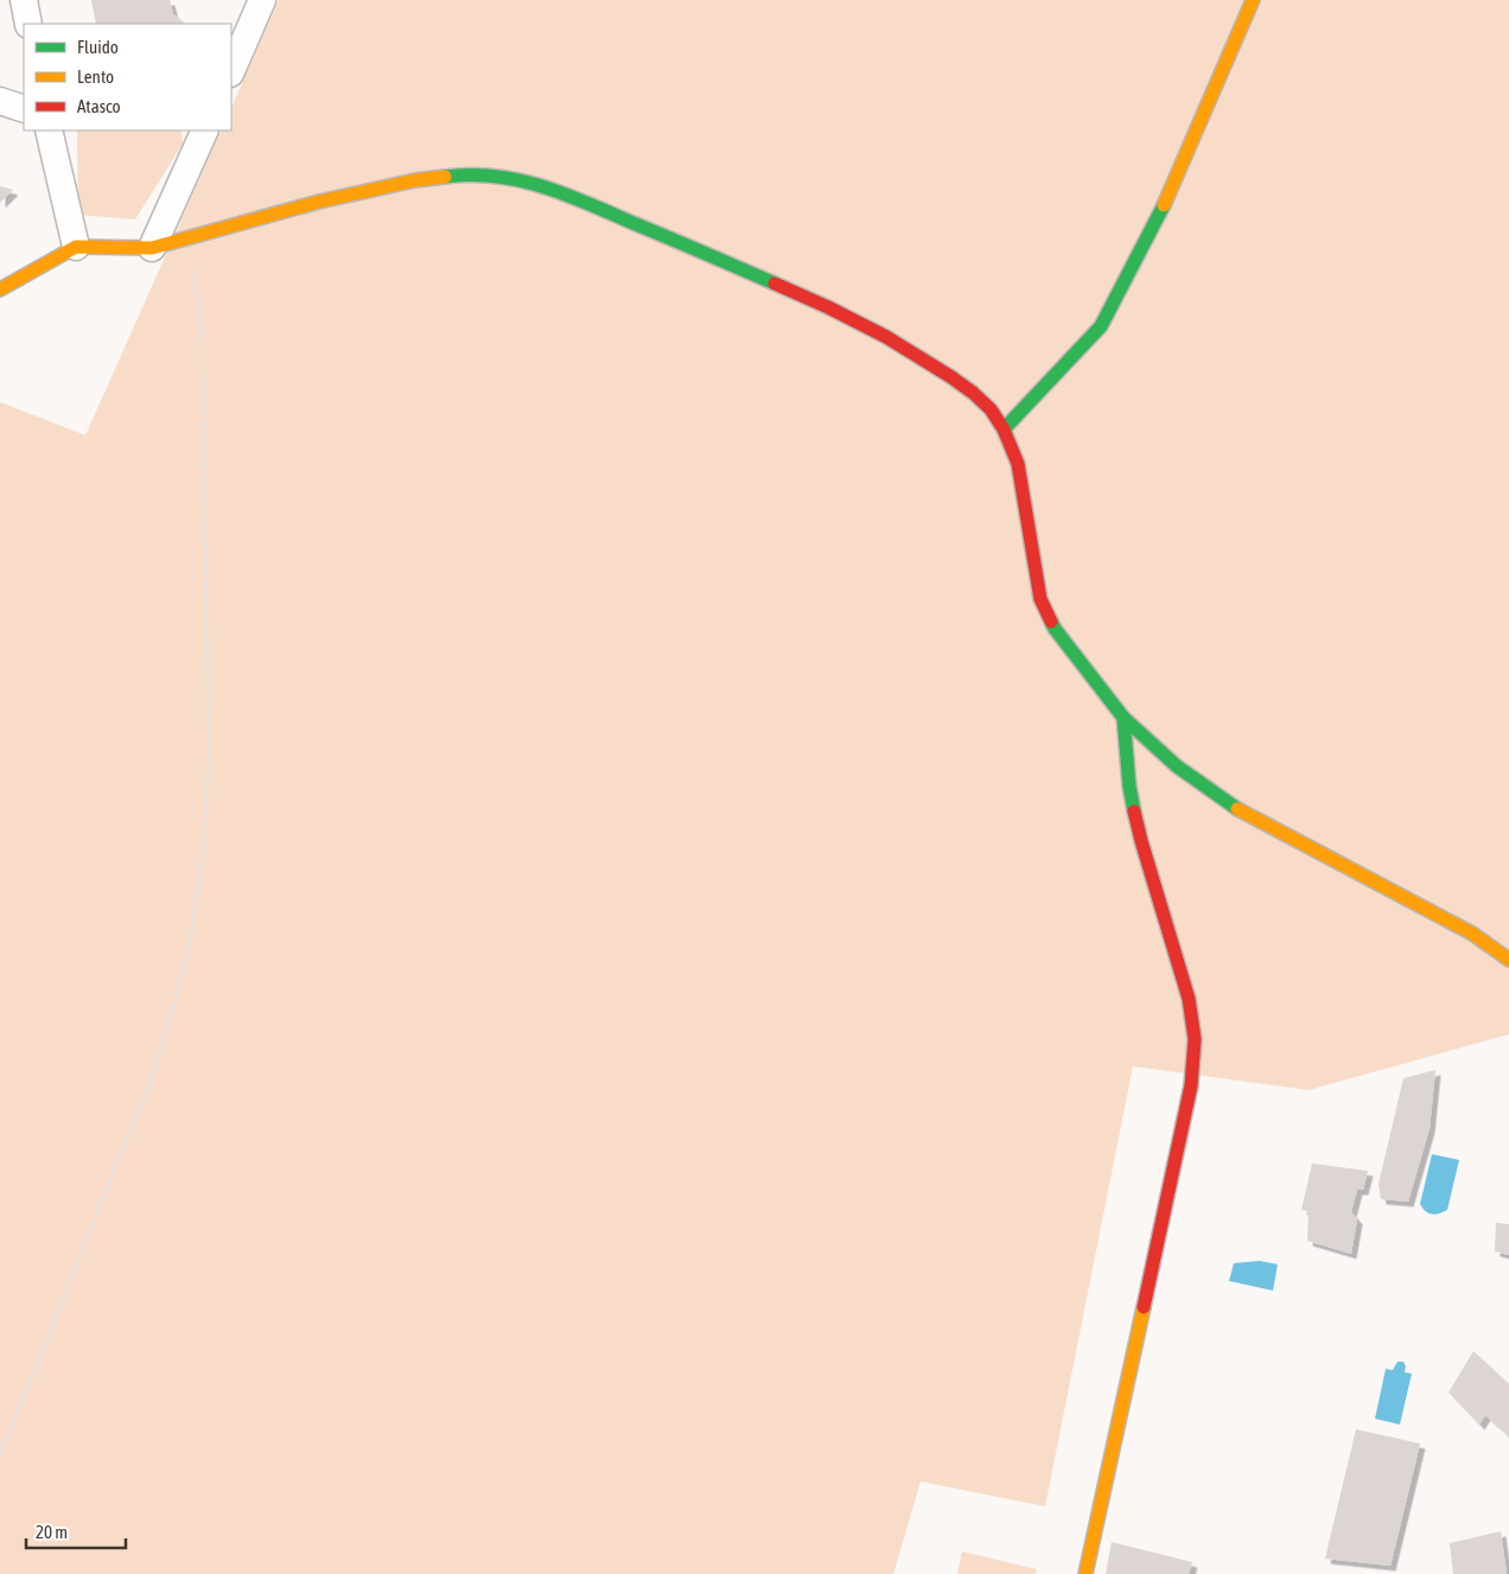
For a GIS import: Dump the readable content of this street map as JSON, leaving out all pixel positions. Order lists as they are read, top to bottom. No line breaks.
{"legend":["Fluido","Lento","Atasco"],"scale_bar":"20 m"}
